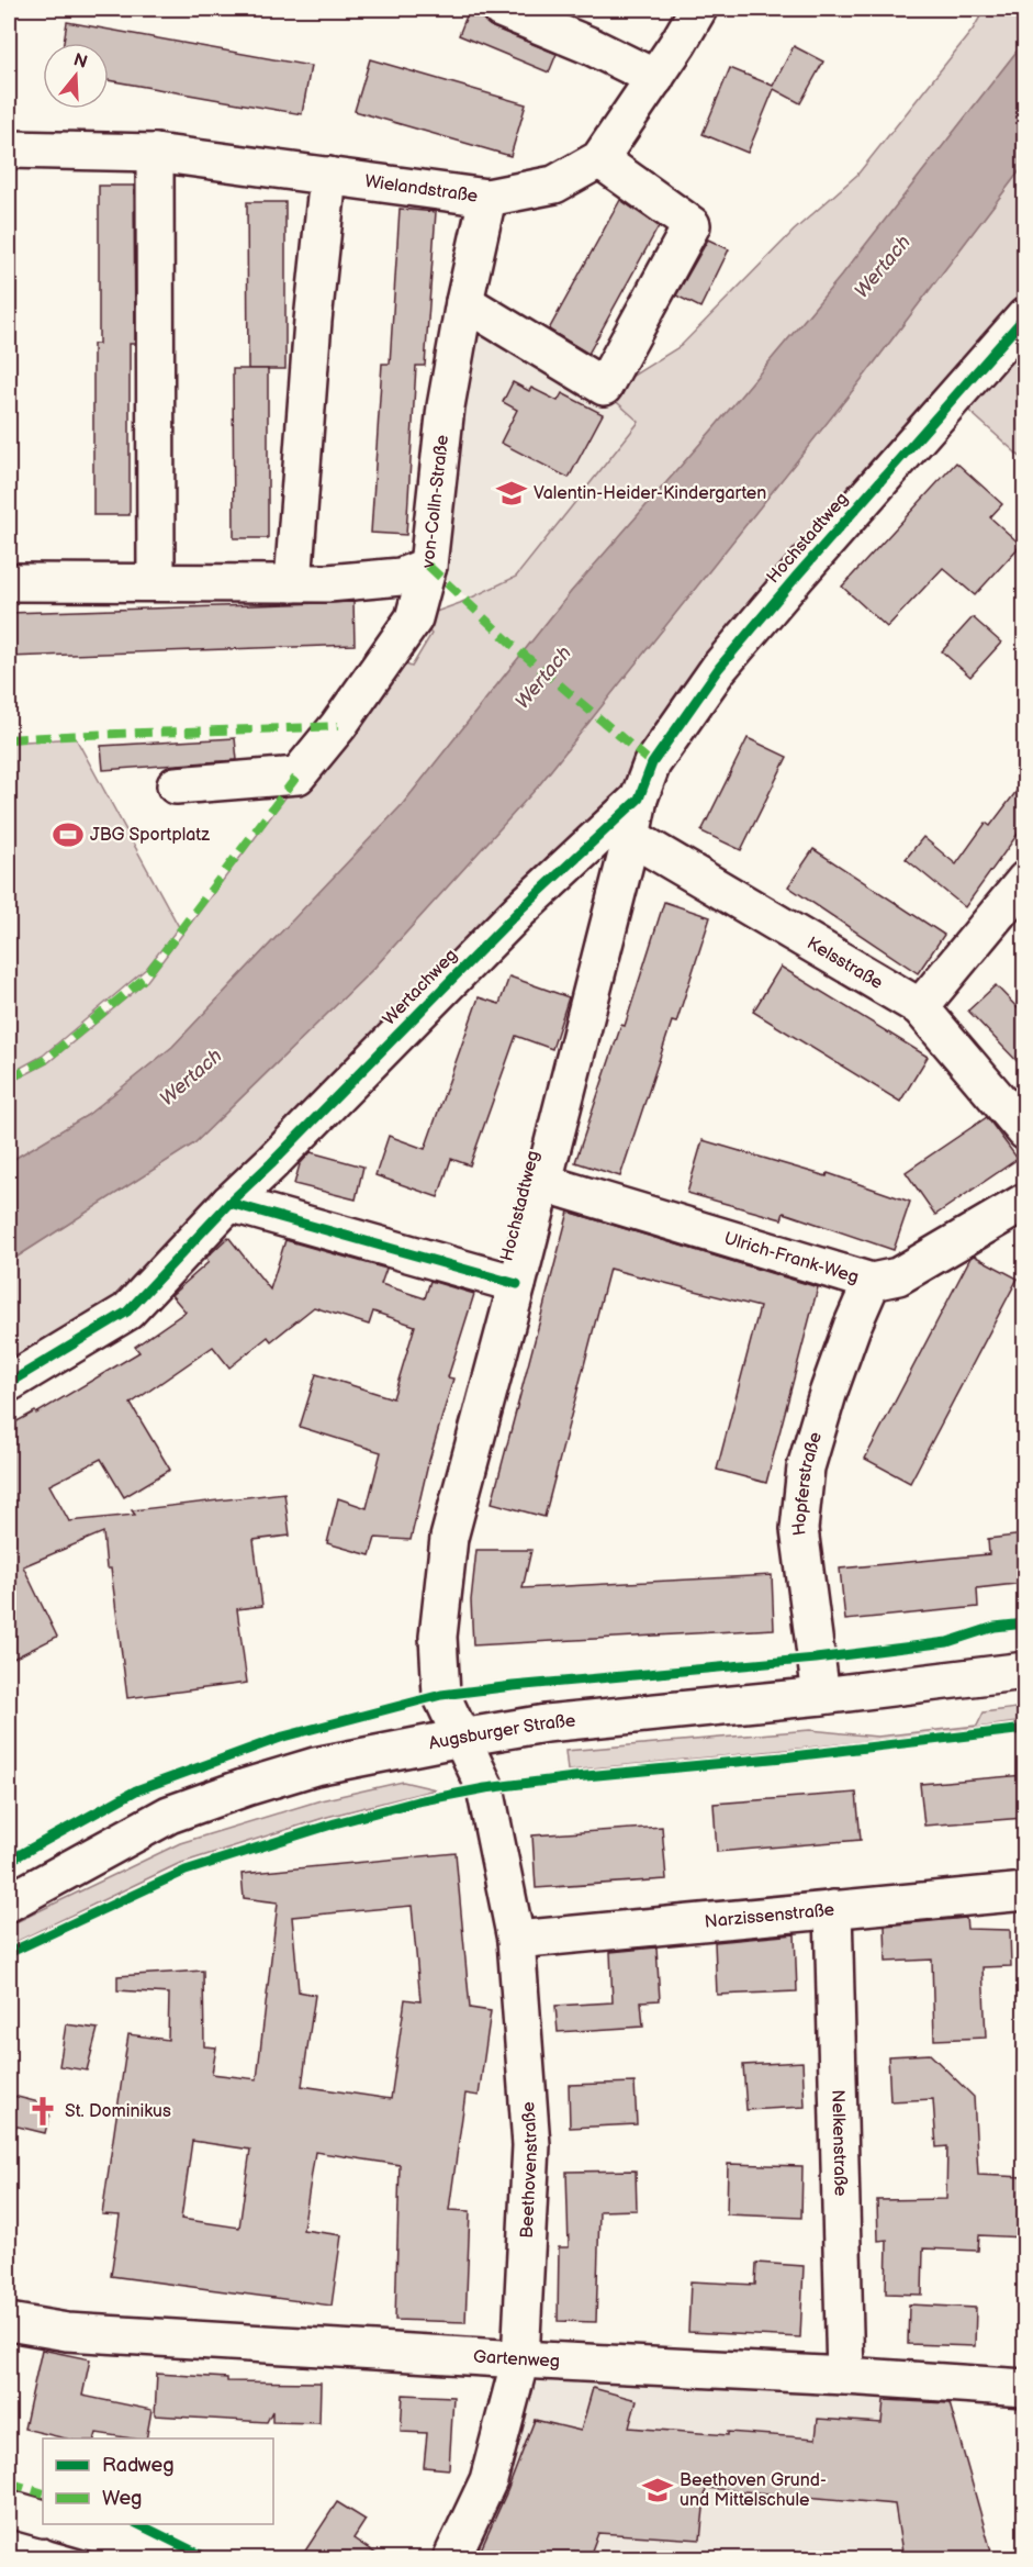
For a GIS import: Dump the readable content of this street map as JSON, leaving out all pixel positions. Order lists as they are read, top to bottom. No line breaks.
{"streets":{"street":["Wielandstraße","von-Colln-Straße","Hochstadtweg","Kelsstraße","Wertachweg","Ulrich-Frank-Weg","Hopferstraße","Augsburger Straße","Narzissenstraße","Nelkenstraße","Beethovenstraße","Gartenweg"]},"crossings":[["Wielandstraße","von-Colln-Straße"],["Hochstadtweg","Kelsstraße"],["Hochstadtweg","Wertachweg"],["Hochstadtweg","Ulrich-Frank-Weg"],["Hochstadtweg","Augsburger Straße"],["Hochstadtweg","Beethovenstraße"],["Ulrich-Frank-Weg","Hopferstraße"],["Hopferstraße","Augsburger Straße"],["Augsburger Straße","Beethovenstraße"],["Narzissenstraße","Nelkenstraße"],["Narzissenstraße","Beethovenstraße"],["Nelkenstraße","Gartenweg"],["Beethovenstraße","Gartenweg"]],"water":["Wertach"],"places":{"school or university":["Valentin-Heider-Kindergarten","Beethoven Grund- und Mittelschule"],"sports":["JBG Sportplatz"],"church":["St. Dominikus"]},"legend":["Radweg","Weg"],"north":"top"}
